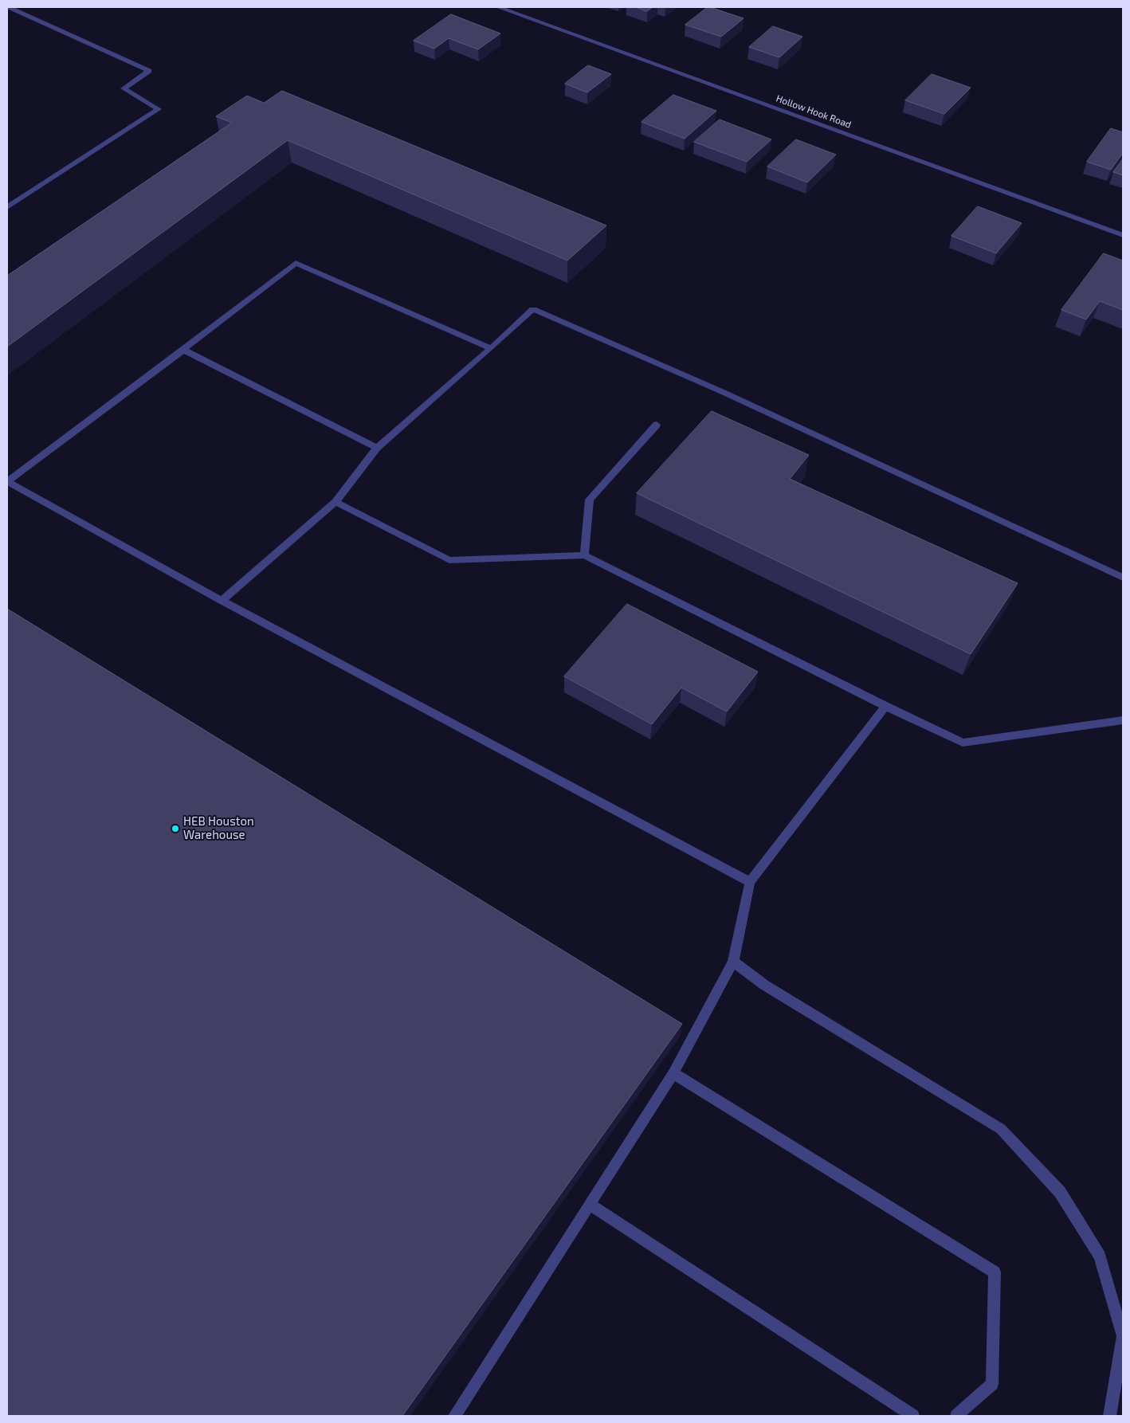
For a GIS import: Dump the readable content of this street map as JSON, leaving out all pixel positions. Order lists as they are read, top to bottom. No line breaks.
{"streets":{"street":["Hollow Hook Road"]},"places":["HEB Houston Warehouse"]}
